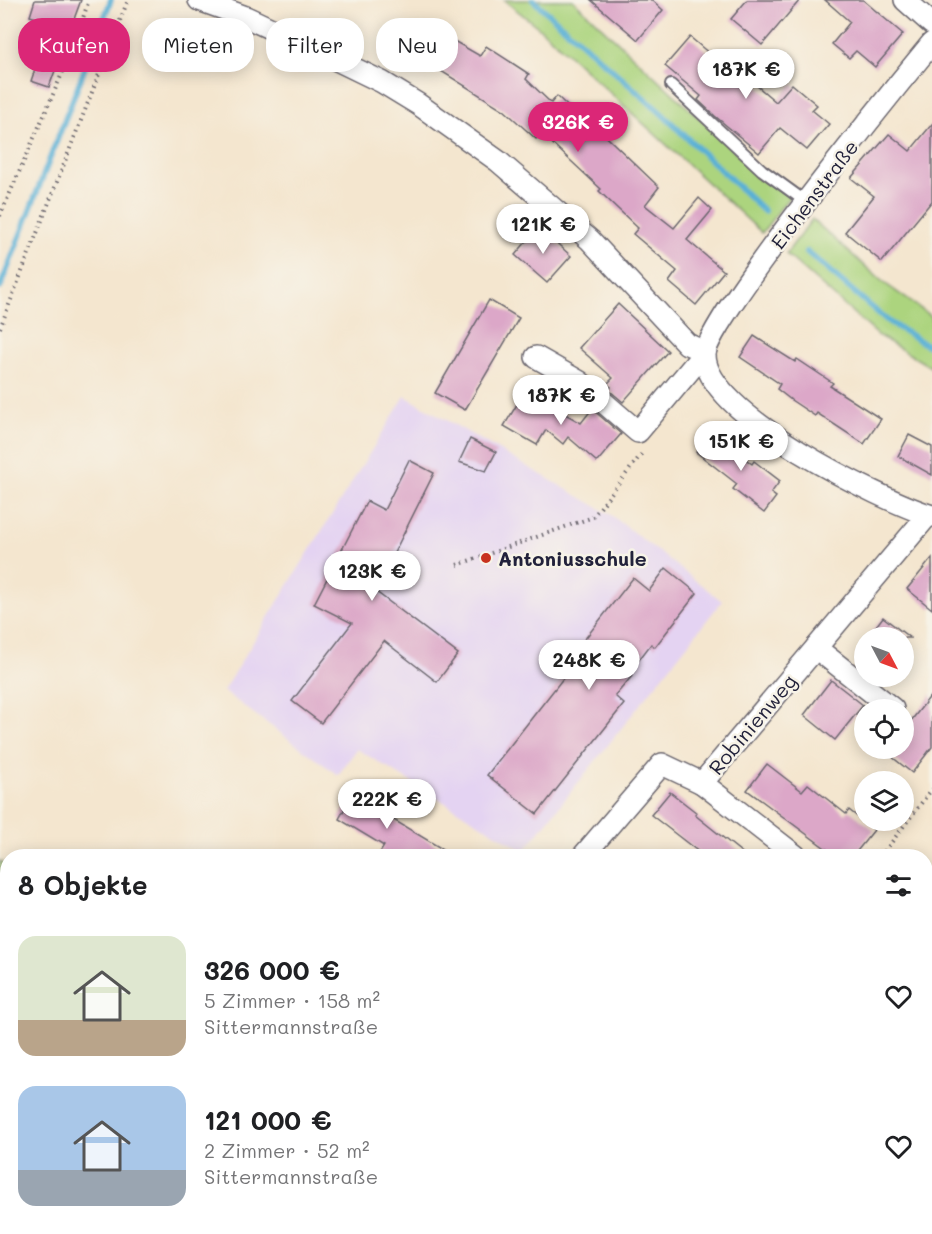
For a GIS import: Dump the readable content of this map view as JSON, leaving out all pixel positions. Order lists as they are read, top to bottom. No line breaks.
{"streets":{"street":["Eichenstraße","Robinienweg"]},"places":["Antoniusschule"],"north":"bottom right","page":{"chip":["Kaufen","Mieten","Filter","Neu"],"price":["187K €","326K €","121K €","187K €","151K €","123K €","248K €","222K €"],"heading":"8 Objekte","list":[{"name":"326 000 €","note":"5 Zimmer · 158 m² · Sittermannstraße"},{"name":"121 000 €","note":"2 Zimmer · 52 m² · Sittermannstraße"}]}}
